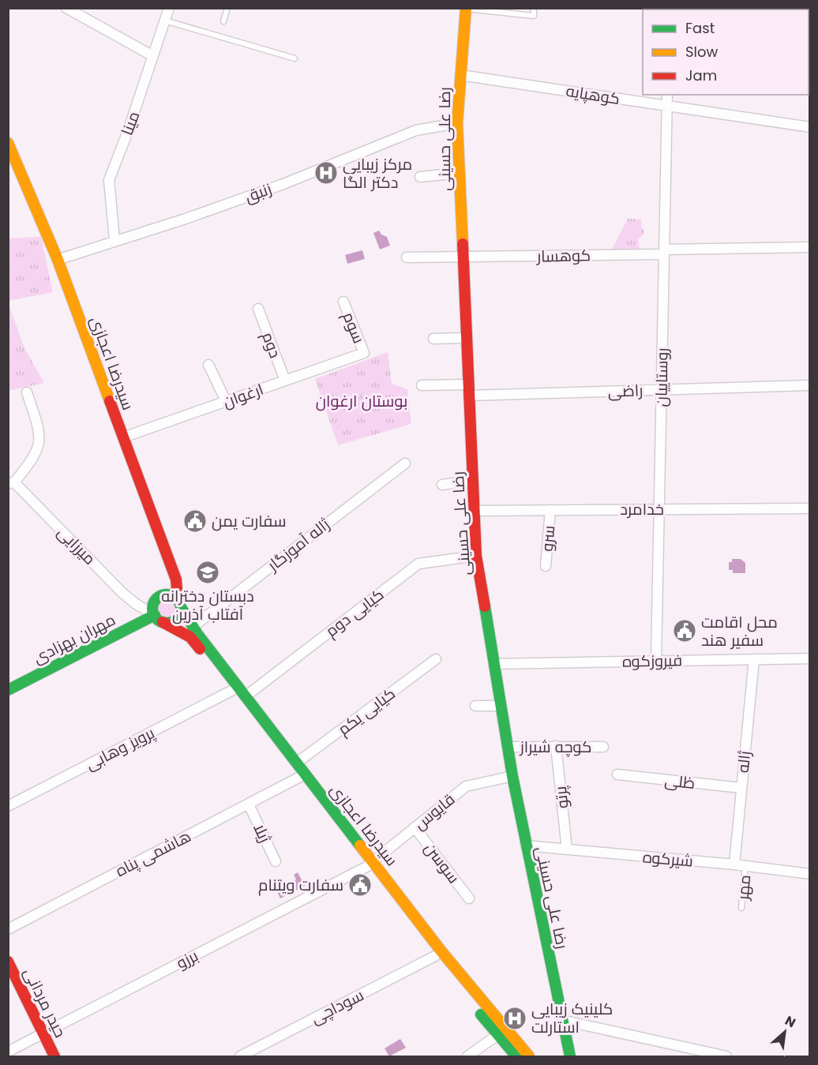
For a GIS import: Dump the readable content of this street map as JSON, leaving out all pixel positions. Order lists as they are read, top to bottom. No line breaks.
{"streets":{"main road":["رضا علی حسینی","سیدرضا اعجازی","مهران بهزادی","حیدر مردانی"],"street":["کوهپایه","مینا","زنبق","کوهسار","سوم","دوم","روستاییان","راضی","ارغوان","خدامرد","سرو","ژاله آموزگار","میرزایی","کیایی دوم","فیروزکوه","کیایی یکم","کوچه شیراز","پرویز وهابی","ژاله","ظلی","پرتو","قایوس","ژیلا","هاشمی پناه","شیرکوه","سوسن","برزو","سوداچی"],"lane":["مهر"]},"crossings":[["کوهپایه","رضا علی حسینی"],["کوهپایه","روستاییان"],["مینا","زنبق"],["رضا علی حسینی","زنبق"],["رضا علی حسینی","کوهسار"],["رضا علی حسینی","راضی"],["رضا علی حسینی","خدامرد"],["رضا علی حسینی","کیایی دوم"],["رضا علی حسینی","فیروزکوه"],["رضا علی حسینی","کوچه شیراز"],["رضا علی حسینی","قایوس"],["رضا علی حسینی","شیرکوه"],["زنبق","سیدرضا اعجازی"],["کوهسار","روستاییان"],["سوم","ارغوان"],["دوم","ارغوان"],["سیدرضا اعجازی","ارغوان"],["سیدرضا اعجازی","ژاله آموزگار"],["سیدرضا اعجازی","میرزایی"],["سیدرضا اعجازی","کیایی دوم"],["سیدرضا اعجازی","مهران بهزادی"],["سیدرضا اعجازی","کیایی یکم"],["سیدرضا اعجازی","پرویز وهابی"],["سیدرضا اعجازی","قایوس"],["سیدرضا اعجازی","هاشمی پناه"],["سیدرضا اعجازی","برزو"],["سیدرضا اعجازی","سوداچی"],["روستاییان","راضی"],["روستاییان","خدامرد"],["روستاییان","فیروزکوه"],["خدامرد","سرو"],["میرزایی","مهران بهزادی"],["فیروزکوه","ژاله"],["کوچه شیراز","پرتو"],["ژاله","ظلی"],["ژاله","شیرکوه"],["پرتو","شیرکوه"],["قایوس","سوسن"],["قایوس","برزو"],["ژیلا","هاشمی پناه"],["شیرکوه","مهر"],["برزو","حیدر مردانی"]],"parks":["بوستان ارغوان"],"places":{"hospital":["مرکز زیبایی دکتر الگا","کلینیک زیبایی استارلت"],"public building":["سفارت یمن","محل اقامت سفیر هند","سفارت ویتنام"],"school or university":["دبستان دخترانه آفتاب آذرین"]},"legend":["Fast","Slow","Jam"],"north":"top right"}
